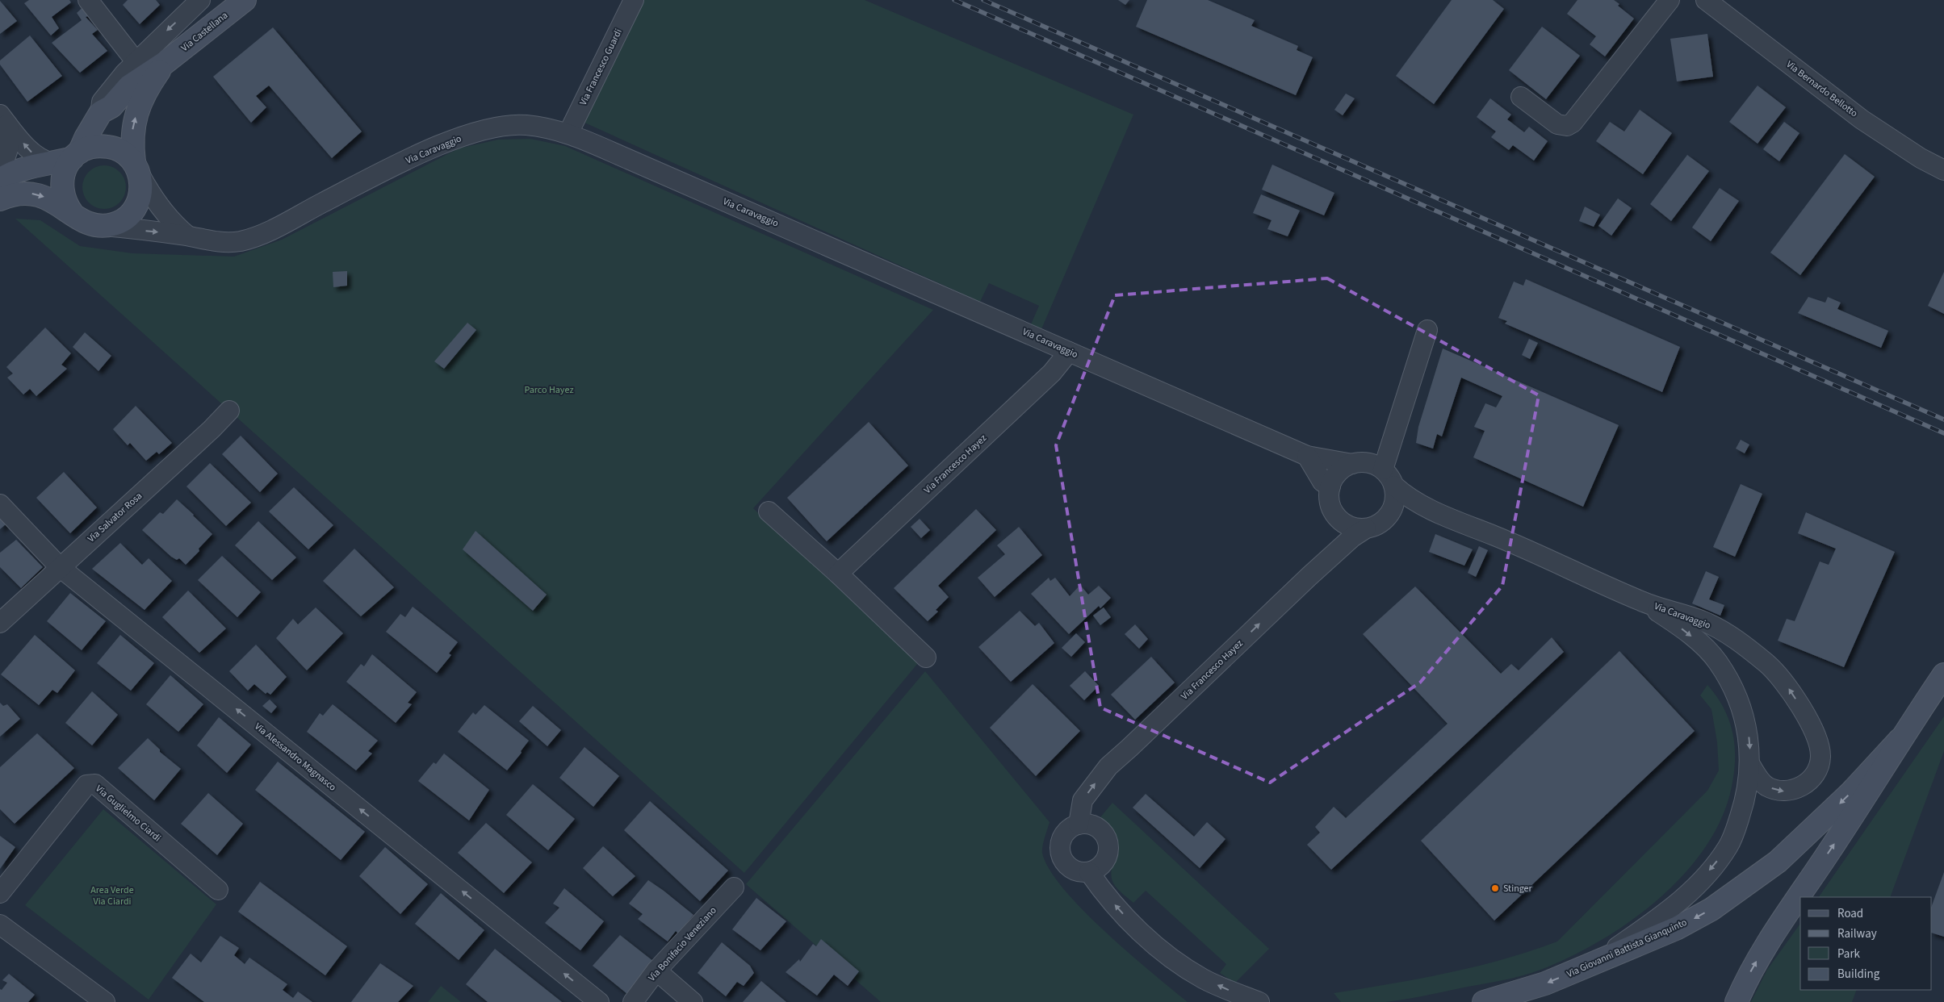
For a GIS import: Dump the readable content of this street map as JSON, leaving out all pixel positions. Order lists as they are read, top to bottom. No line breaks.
{"streets":{"main road":["Via Castellana","Via Giovanni Battista Gianquinto"],"street":["Via Francesco Guardi","Via Bernardo Bellotto","Via Caravaggio","Via Francesco Hayez","Via Salvator Rosa","Via Alessandro Magnasco","Via Guglielmo Ciardi","Via Bonifacio Veneziano"]},"crossings":[["Via Castellana","Via Caravaggio"],["Via Francesco Guardi","Via Caravaggio"],["Via Caravaggio","Via Francesco Hayez"],["Via Caravaggio","Via Giovanni Battista Gianquinto"],["Via Salvator Rosa","Via Alessandro Magnasco"]],"one_way":["Via Francesco Hayez","Via Alessandro Magnasco"],"parks":["Parco Hayez","Area Verde Via Ciardi"],"places":["Stinger"],"legend":["Road","Railway","Park","Building"]}
